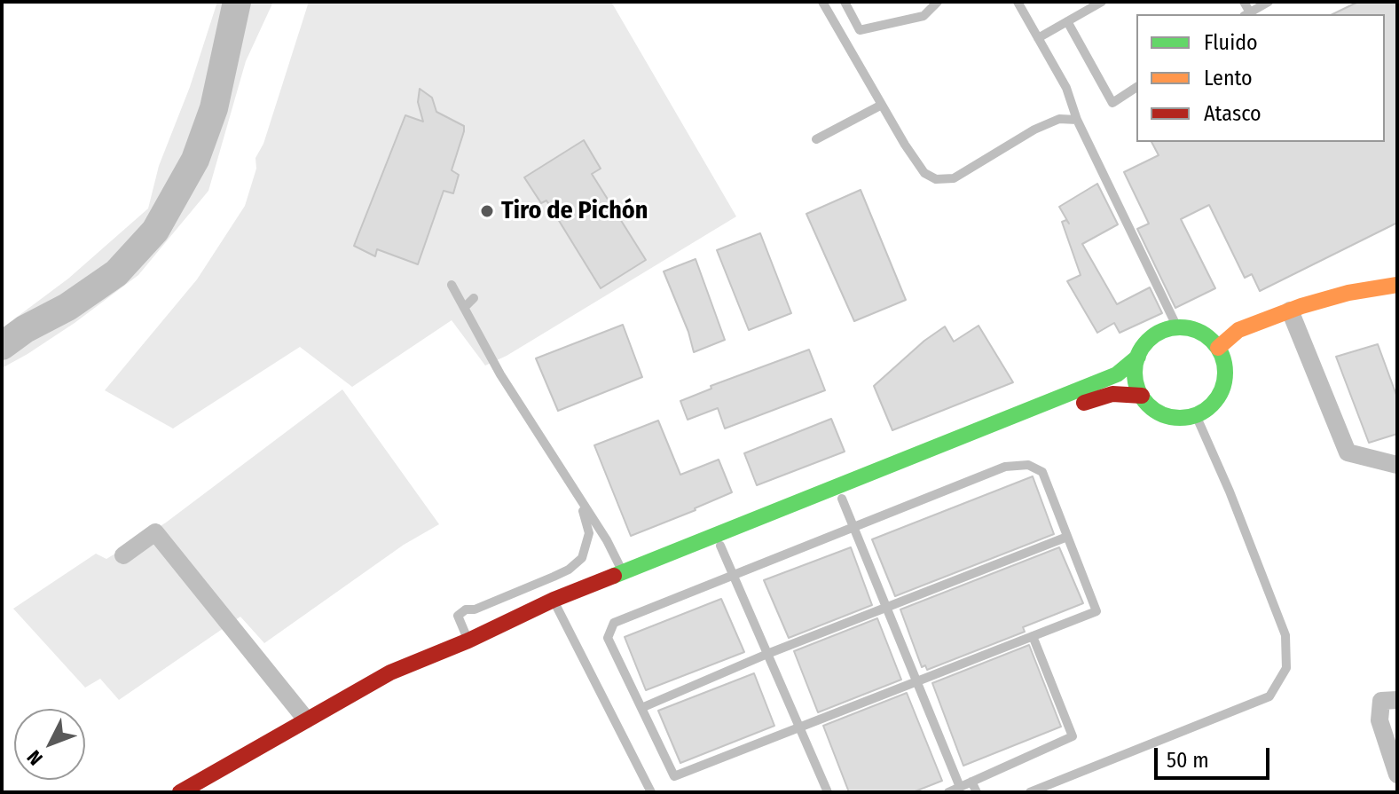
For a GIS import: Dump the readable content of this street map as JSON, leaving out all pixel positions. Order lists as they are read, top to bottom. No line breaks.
{"places":["Tiro de Pichón"],"legend":["Fluido","Lento","Atasco"],"scale_bar":"50 m","north":"bottom left"}
